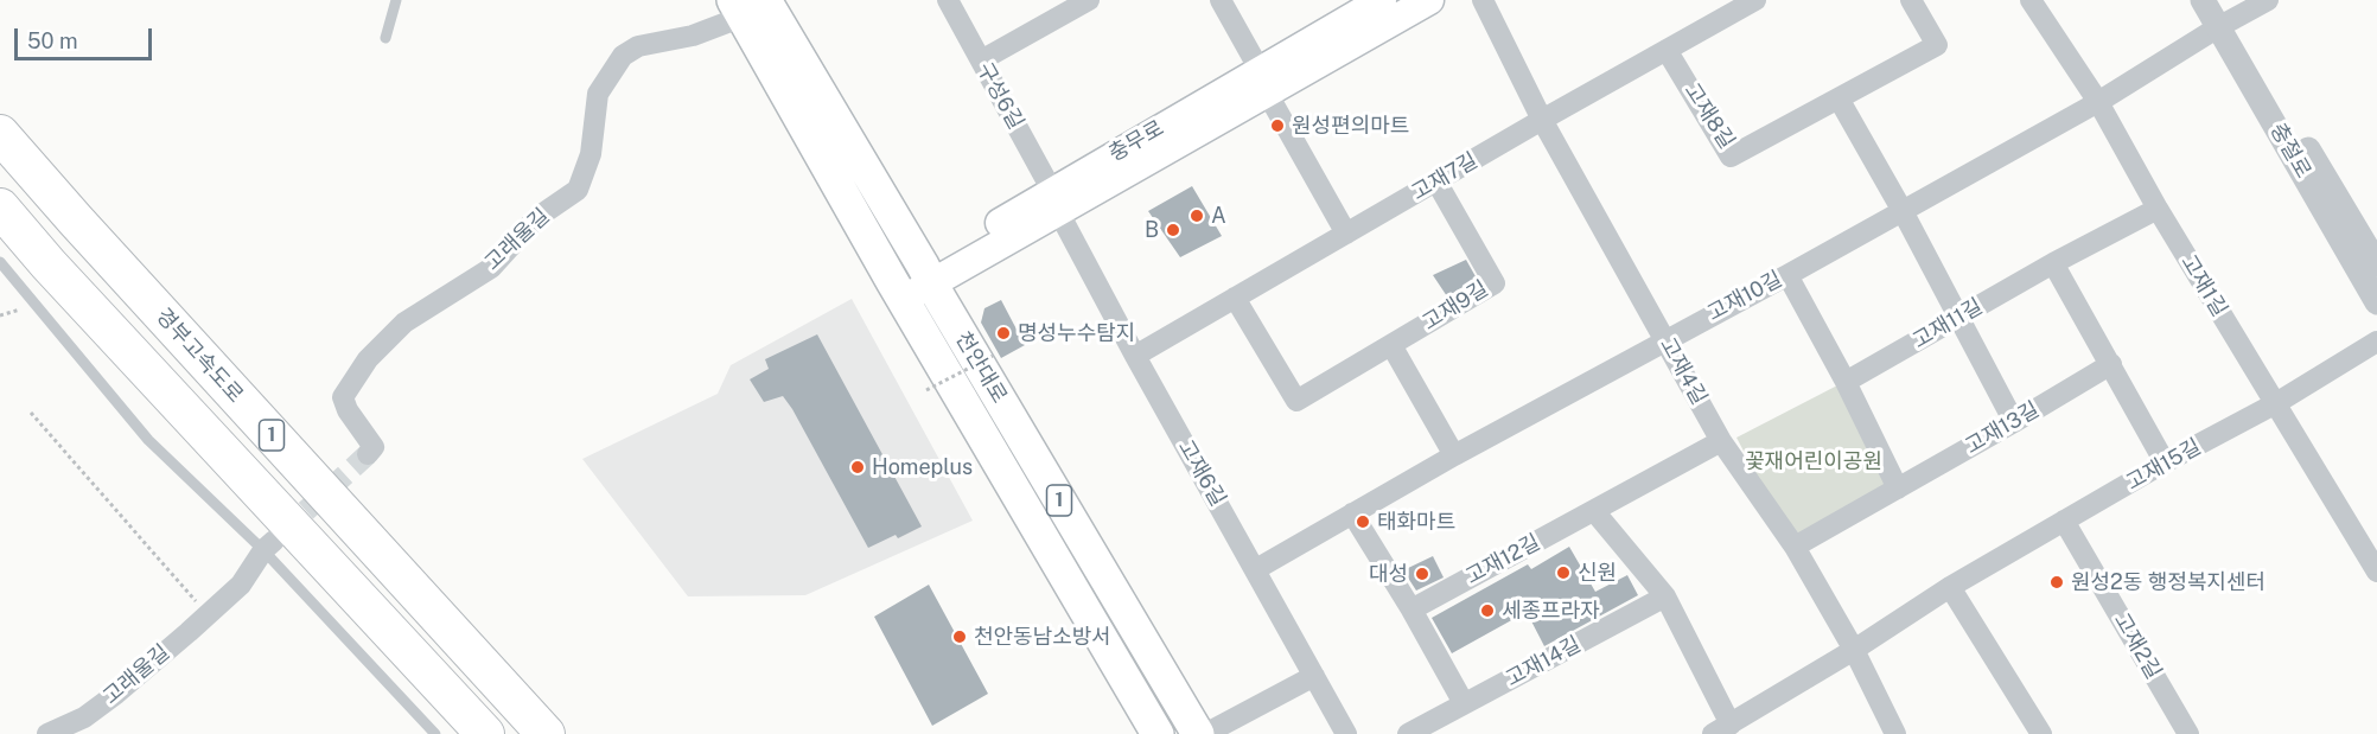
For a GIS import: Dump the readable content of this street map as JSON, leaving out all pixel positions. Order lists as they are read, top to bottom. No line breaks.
{"streets":{"highway":["경부고속도로","1"],"main road":["충무로","천안대로"],"street":["구성6길","고재8길","충절로","고재7길","고래울길","고재1길","고재10길","고재9길","고재11길","고재4길","고재13길","고재15길","고재6길","고재12길","고재2길","고재14길"]},"crossings":[["구성6길","충무로"],["구성6길","고재6길"],["고재8길","고재7길"],["충무로","천안대로"],["충무로","고재6길"],["충절로","고재10길"],["고재7길","고재9길"],["고재7길","고재4길"],["고재7길","고재6길"],["고래울길","천안대로"],["고재1길","고재10길"],["고재1길","고재11길"],["고재1길","고재15길"],["고재10길","고재4길"],["고재10길","고재6길"],["고재4길","고재13길"],["고재4길","고재15길"],["고재4길","고재12길"],["고재15길","고재2길"]],"parks":["꽃재어린이공원"],"places":["원성편의마트","A","B","명성누수탐지","Homeplus","태화마트","신원","대성","원성2동 행정복지센터","세종프라자","천안동남소방서"],"scale_bar":"50 m"}
